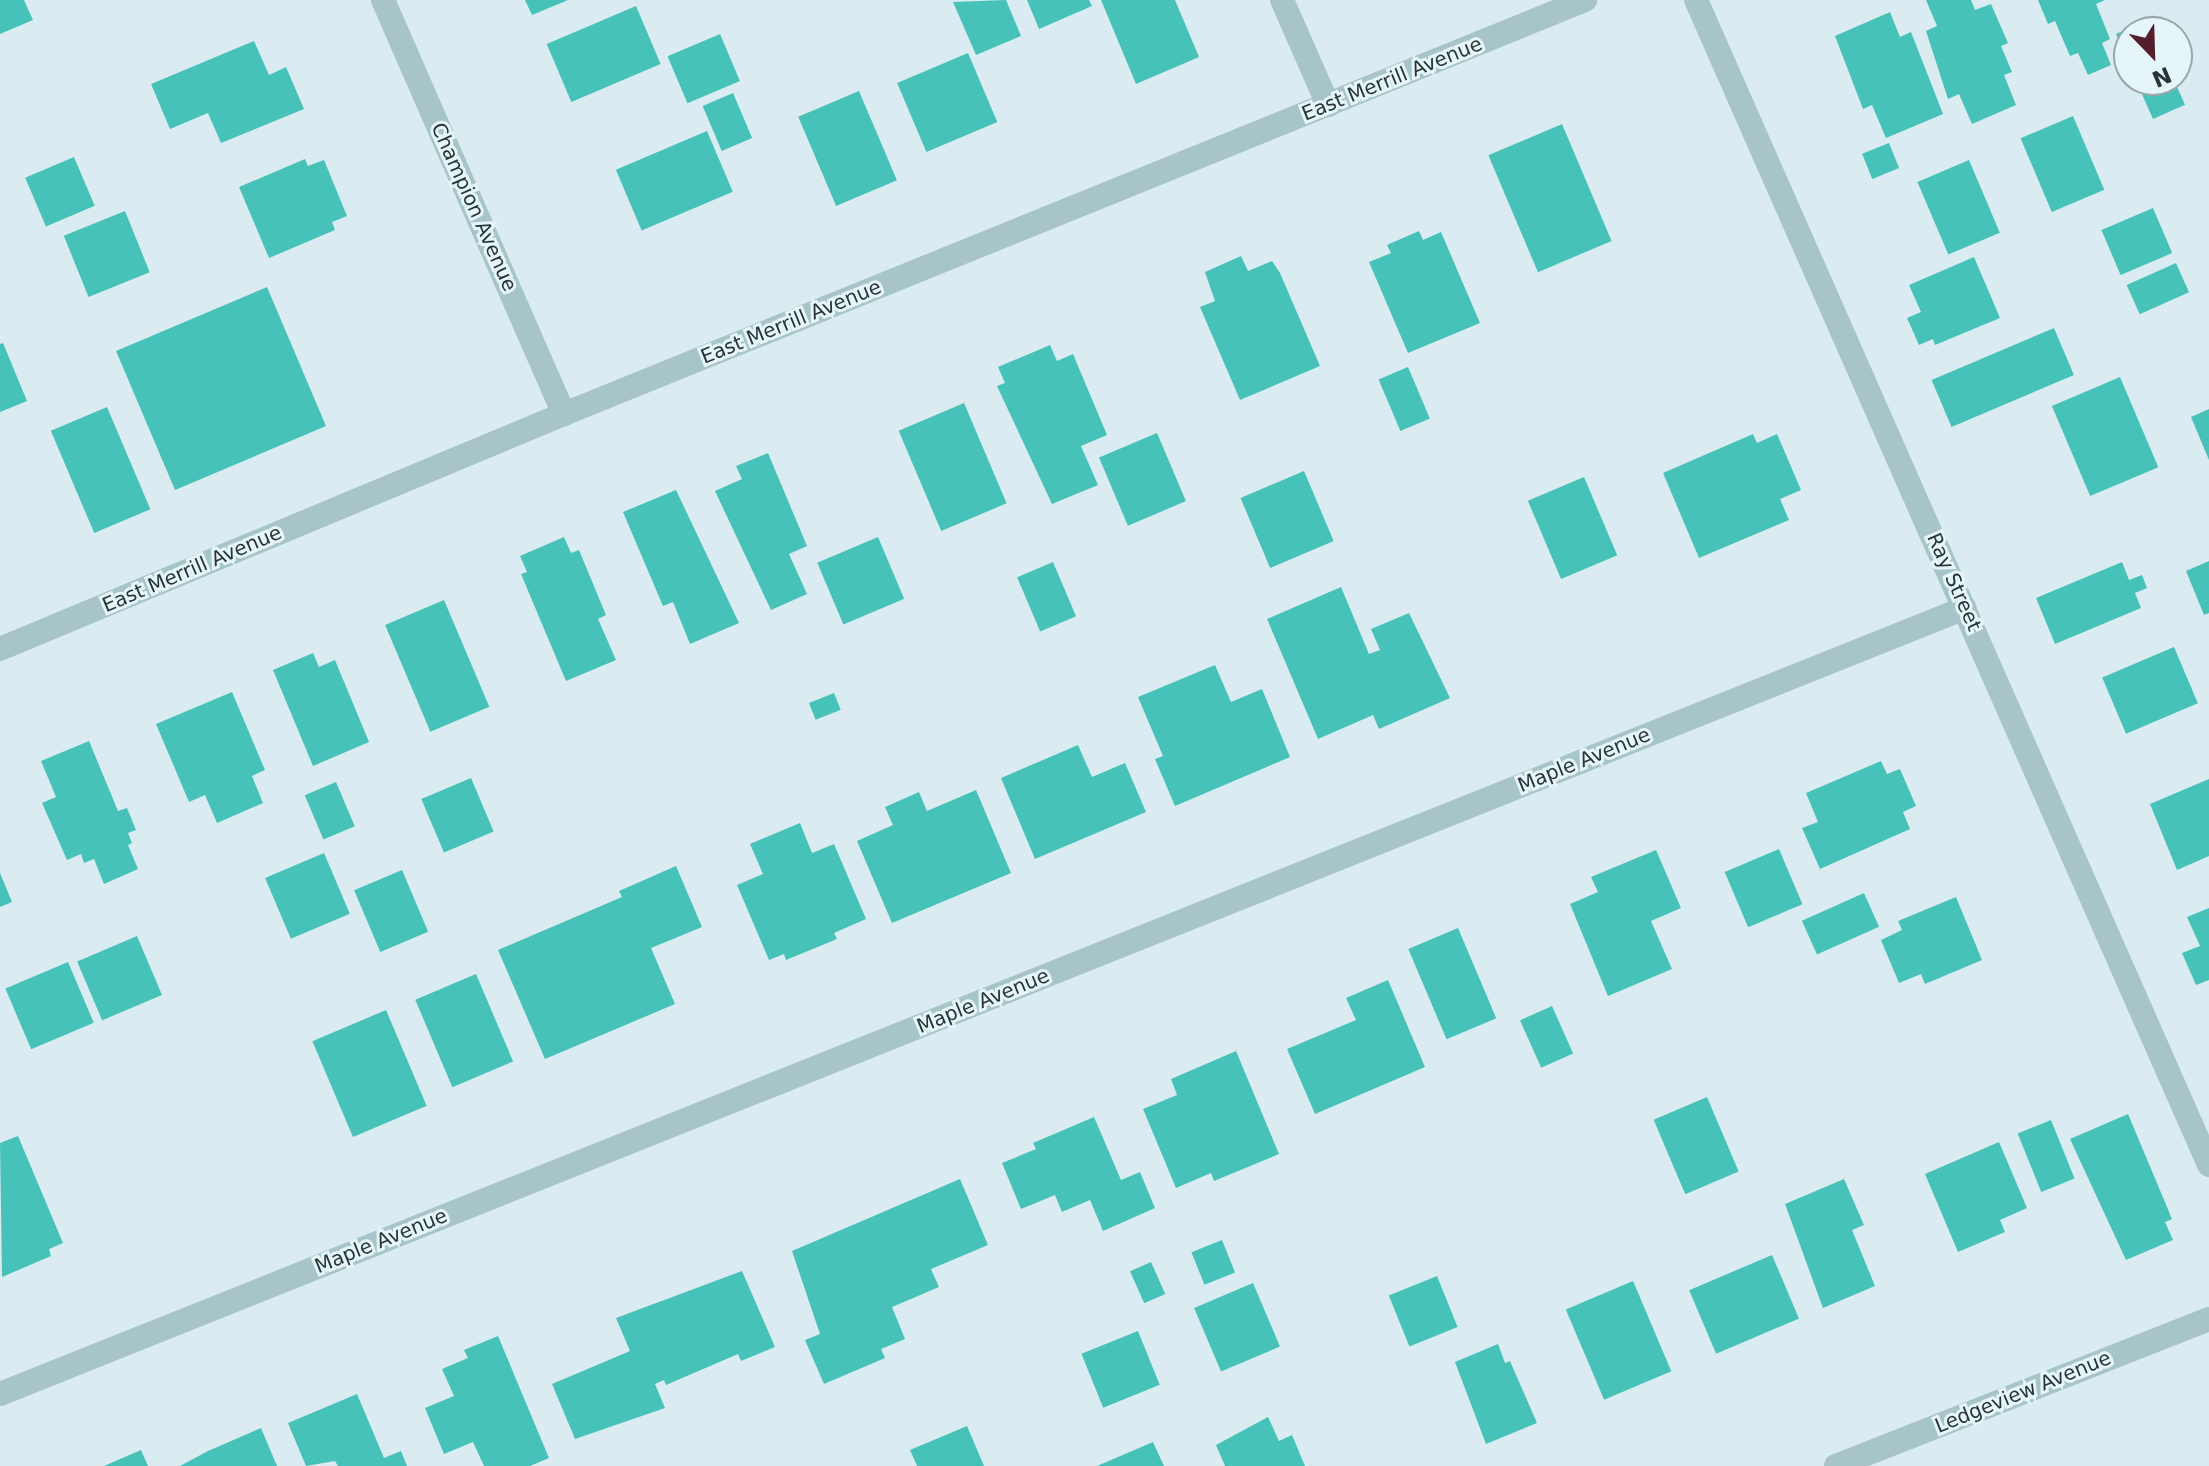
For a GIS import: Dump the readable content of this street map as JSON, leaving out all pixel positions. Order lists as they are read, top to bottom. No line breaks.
{"streets":{"street":["East Merrill Avenue","Champion Avenue","Ray Street","Maple Avenue","Ledgeview Avenue"]},"crossings":[["East Merrill Avenue","Champion Avenue"],["Ray Street","Maple Avenue"]],"north":"bottom right"}
